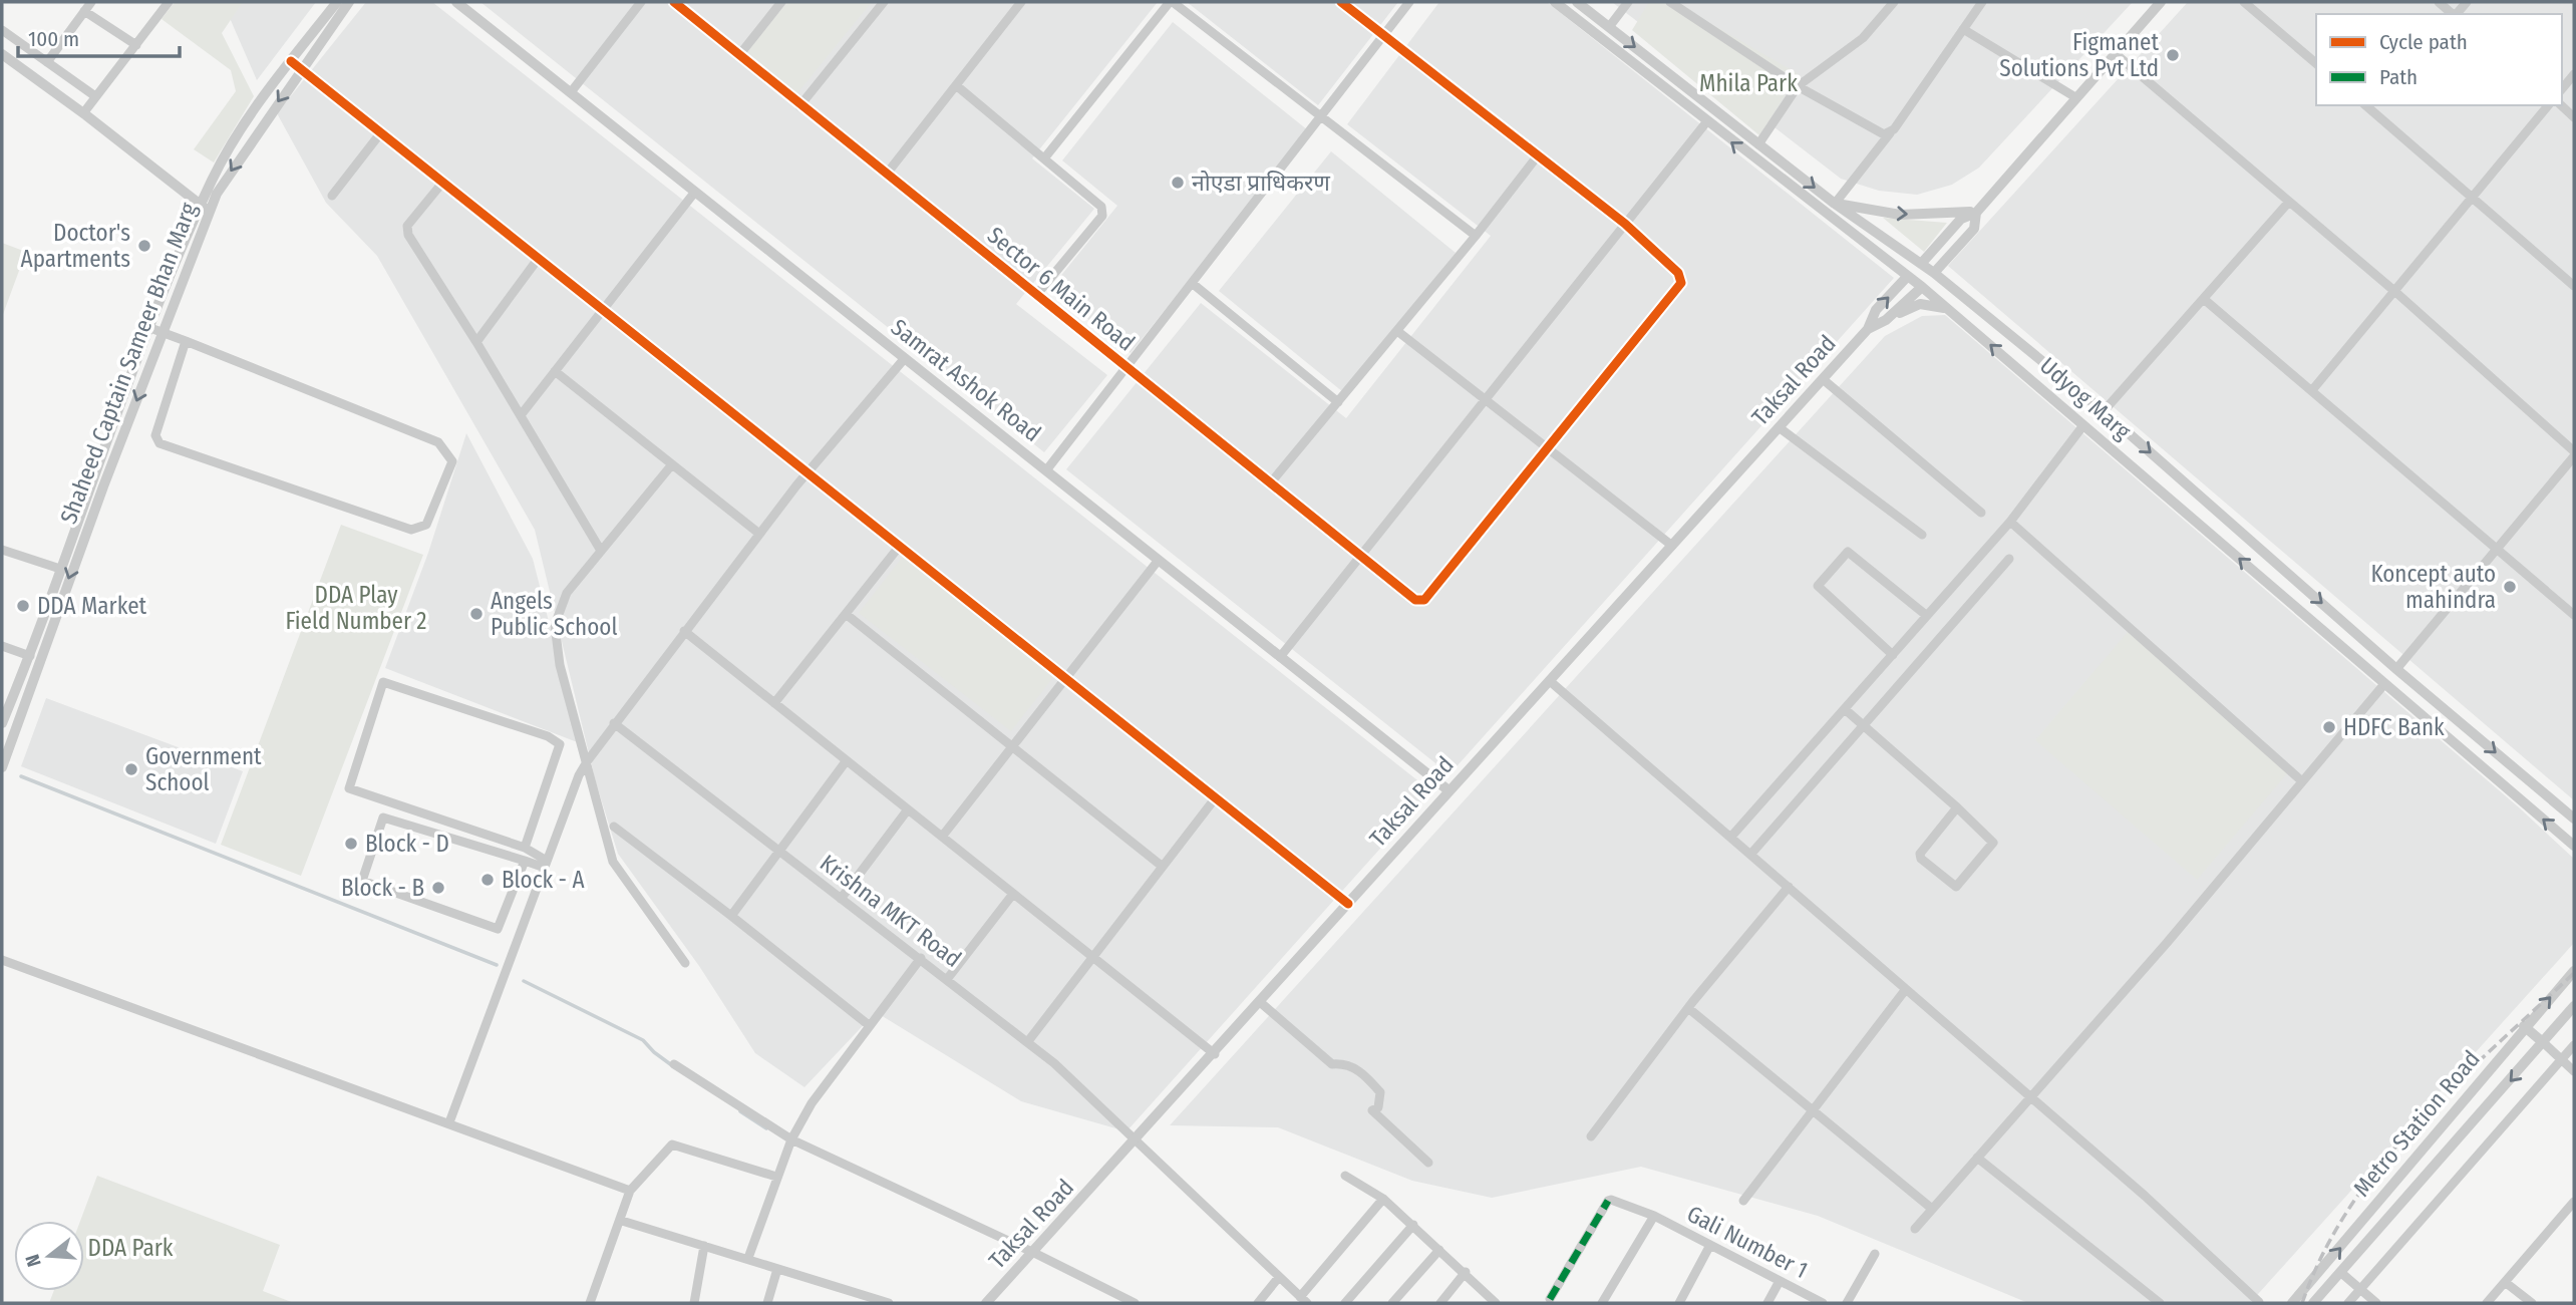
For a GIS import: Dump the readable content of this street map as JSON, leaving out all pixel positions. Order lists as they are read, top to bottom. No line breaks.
{"streets":{"street":["Sector 6 Main Road","Shaheed Captain Sameer Bhan Marg","Samrat Ashok Road","Taksal Road","Udyog Marg","Krishna MKT Road","Metro Station Road","Gali Number 1"]},"crossings":[["Samrat Ashok Road","Taksal Road"],["Taksal Road","Udyog Marg"],["Taksal Road","Krishna MKT Road"]],"parks":["Mhila Park","DDA Play Field Number 2","DDA Park"],"places":["Figmanet Solutions Pvt Ltd","नोएडा प्राधिकरण","Doctor's Apartments","Koncept auto mahindra","DDA Market","Angels Public School","HDFC Bank","Government School","Block - D","Block - A","Block - B"],"legend":["Cycle path","Path"],"scale_bar":"100 m","north":"left"}
